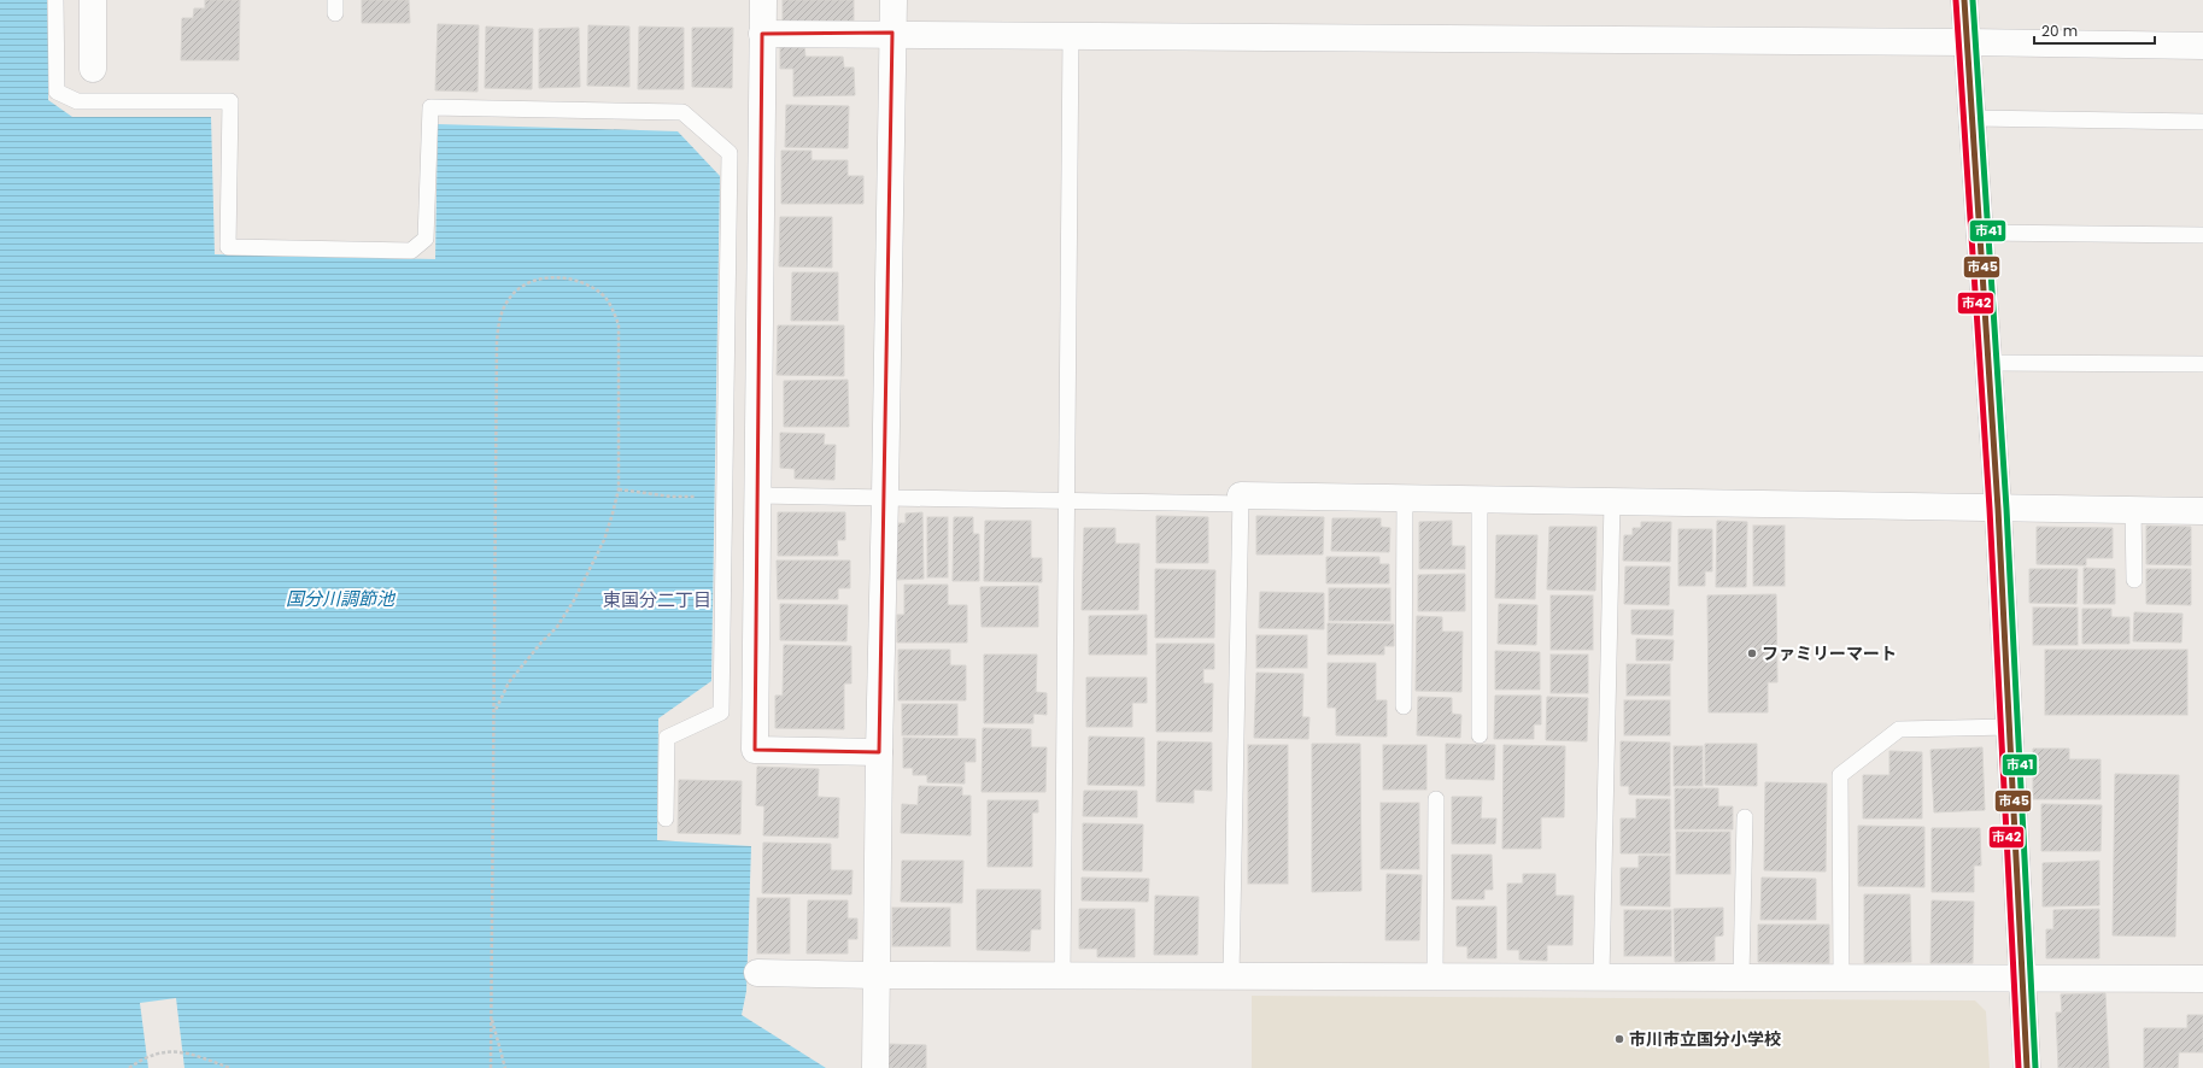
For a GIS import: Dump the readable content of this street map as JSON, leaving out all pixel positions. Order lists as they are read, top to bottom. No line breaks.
{"districts":["東国分二丁目"],"water":["国分川調節池"],"places":["ファミリーマート","市川市立国分小学校"],"lines":["transit line 市45","transit line 市42","transit line 市41"],"scale_bar":"20 m"}
